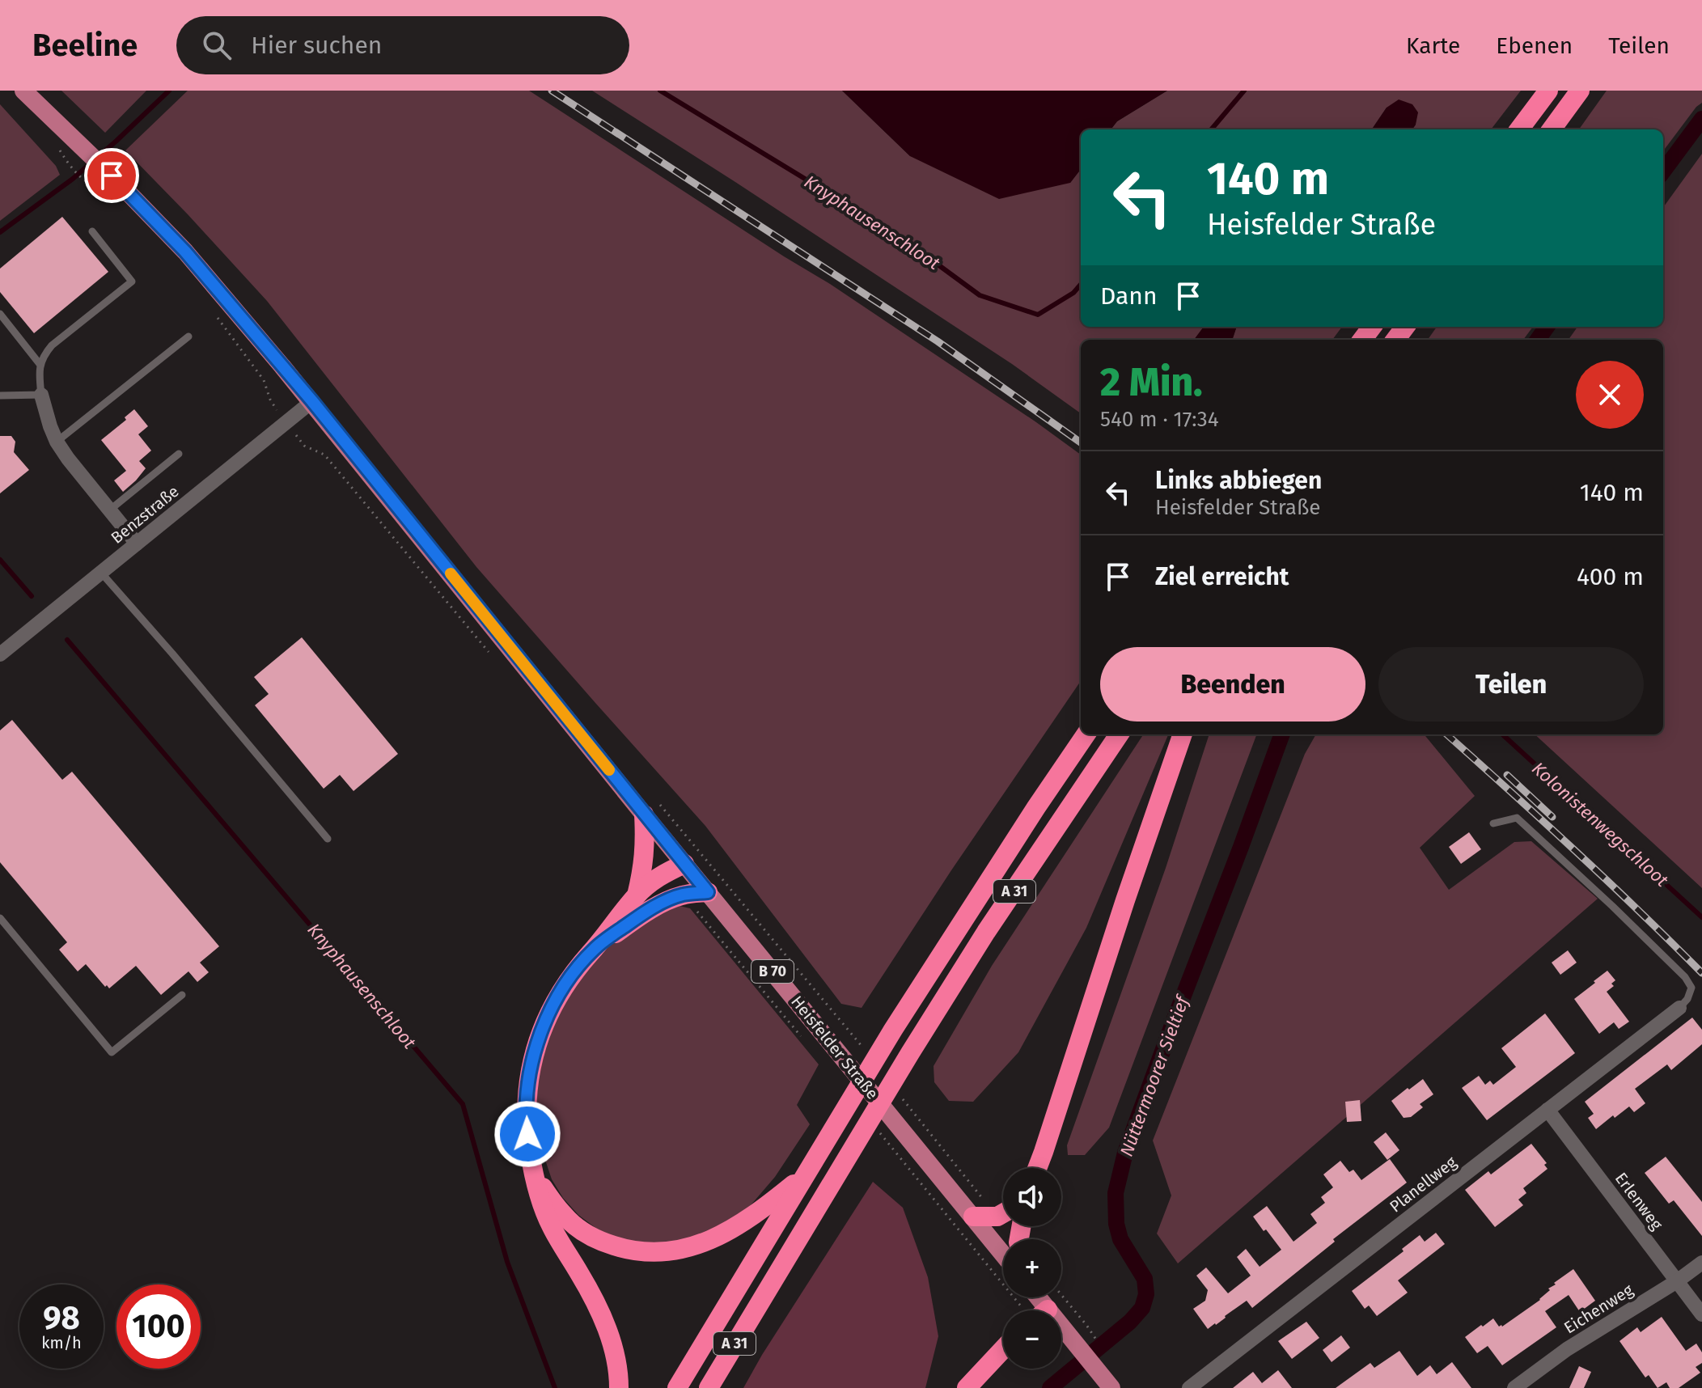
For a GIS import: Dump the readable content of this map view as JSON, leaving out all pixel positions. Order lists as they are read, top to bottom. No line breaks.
{"streets":{"highway":["A 31"],"main road":["B 70","Heisfelder Straße"],"street":["Benzstraße","Planellweg","Erlenweg","Eichenweg"]},"crossings":[["Benzstraße","Heisfelder Straße"],["Planellweg","Erlenweg"],["Erlenweg","Eichenweg"]],"water":["Knyphausenschloot","Kolonistenwegschloot","Nüttermoorer Sieltief"],"page":{"header":"Beeline","search":"Hier suchen","nav":["Karte","Ebenen","Teilen"],"turn":["140 m","Heisfelder Straße"],"then":"Dann","heading":["2 Min.","540 m · 17:34"],"list":[{"name":"Links abbiegen","note":"Heisfelder Straße","value":"140 m"},{"name":"Ziel erreicht","value":"400 m"}],"buttons":["Beenden","Teilen"],"map_buttons":["+","−"],"speed":"98 km/h","limit":"100"}}
